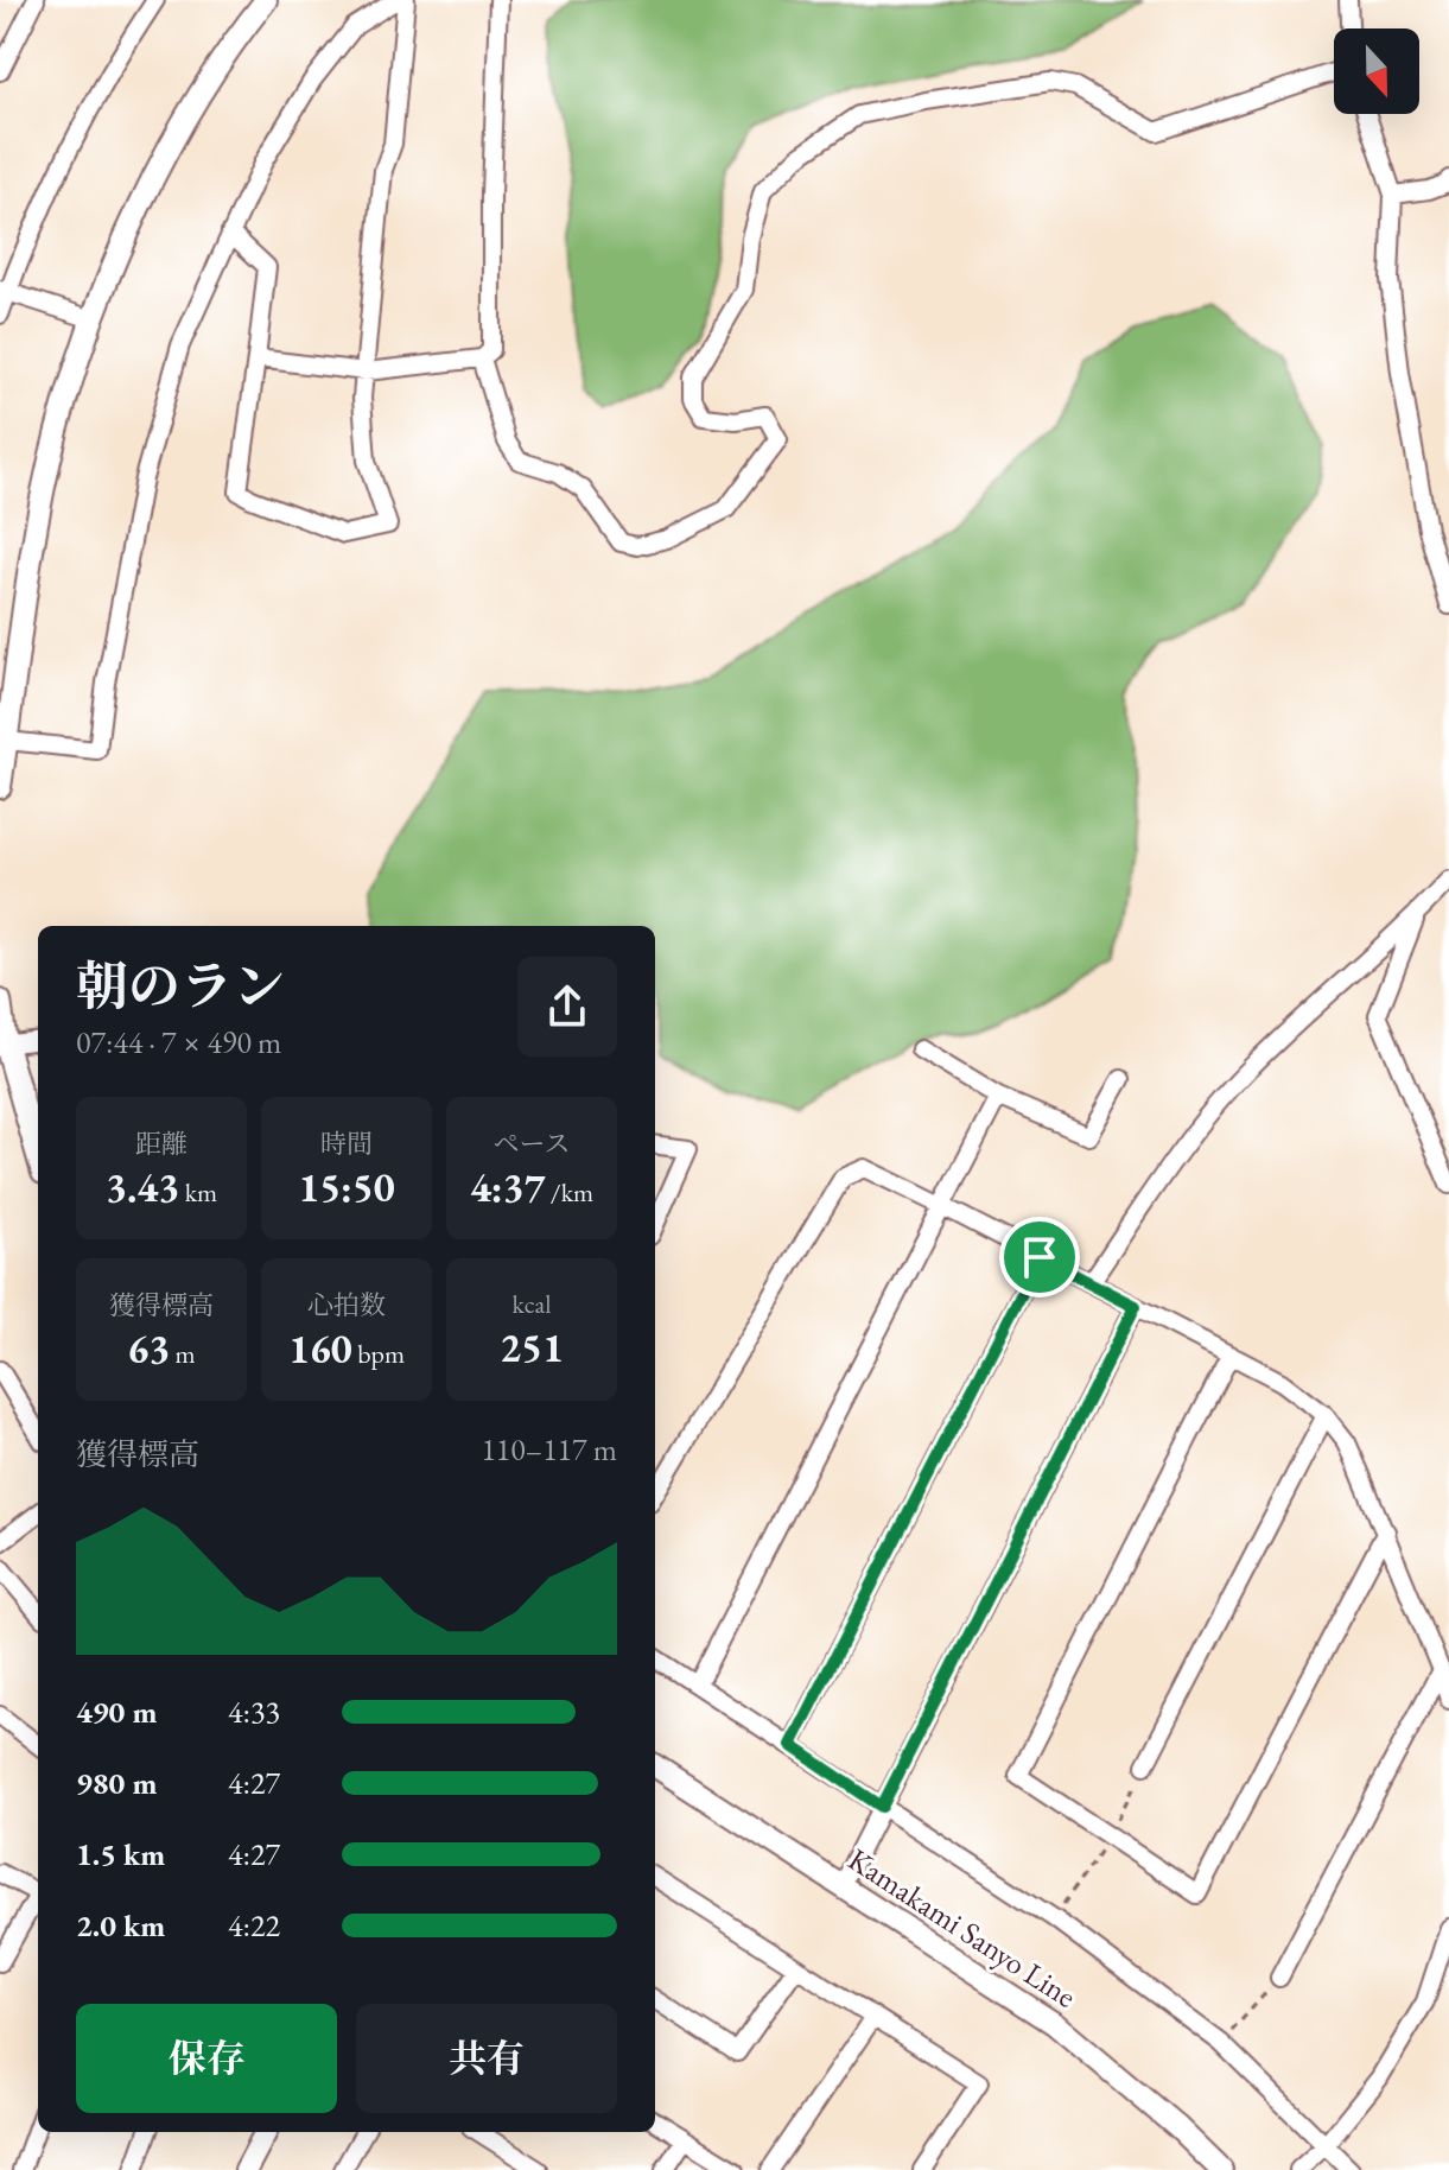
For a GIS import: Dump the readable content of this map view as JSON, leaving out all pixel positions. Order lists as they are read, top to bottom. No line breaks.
{"streets":{"main road":["Kamakami Sanyo Line"]},"north":"bottom","page":{"heading":["朝のラン","07:44 · 7 × 490 m"],"stats":[["距離","3.43 km"],["時間","15:50"],["ペース","4:37 /km"],["獲得標高","63 m"],["心拍数","160 bpm"],["kcal","251"]],"chart":["獲得標高","110–117 m"],"list":[{"name":"490 m","note":"4:33"},{"name":"980 m","note":"4:27"},{"name":"1.5 km","note":"4:27"},{"name":"2.0 km","note":"4:22"}],"buttons":["保存","共有"]}}
